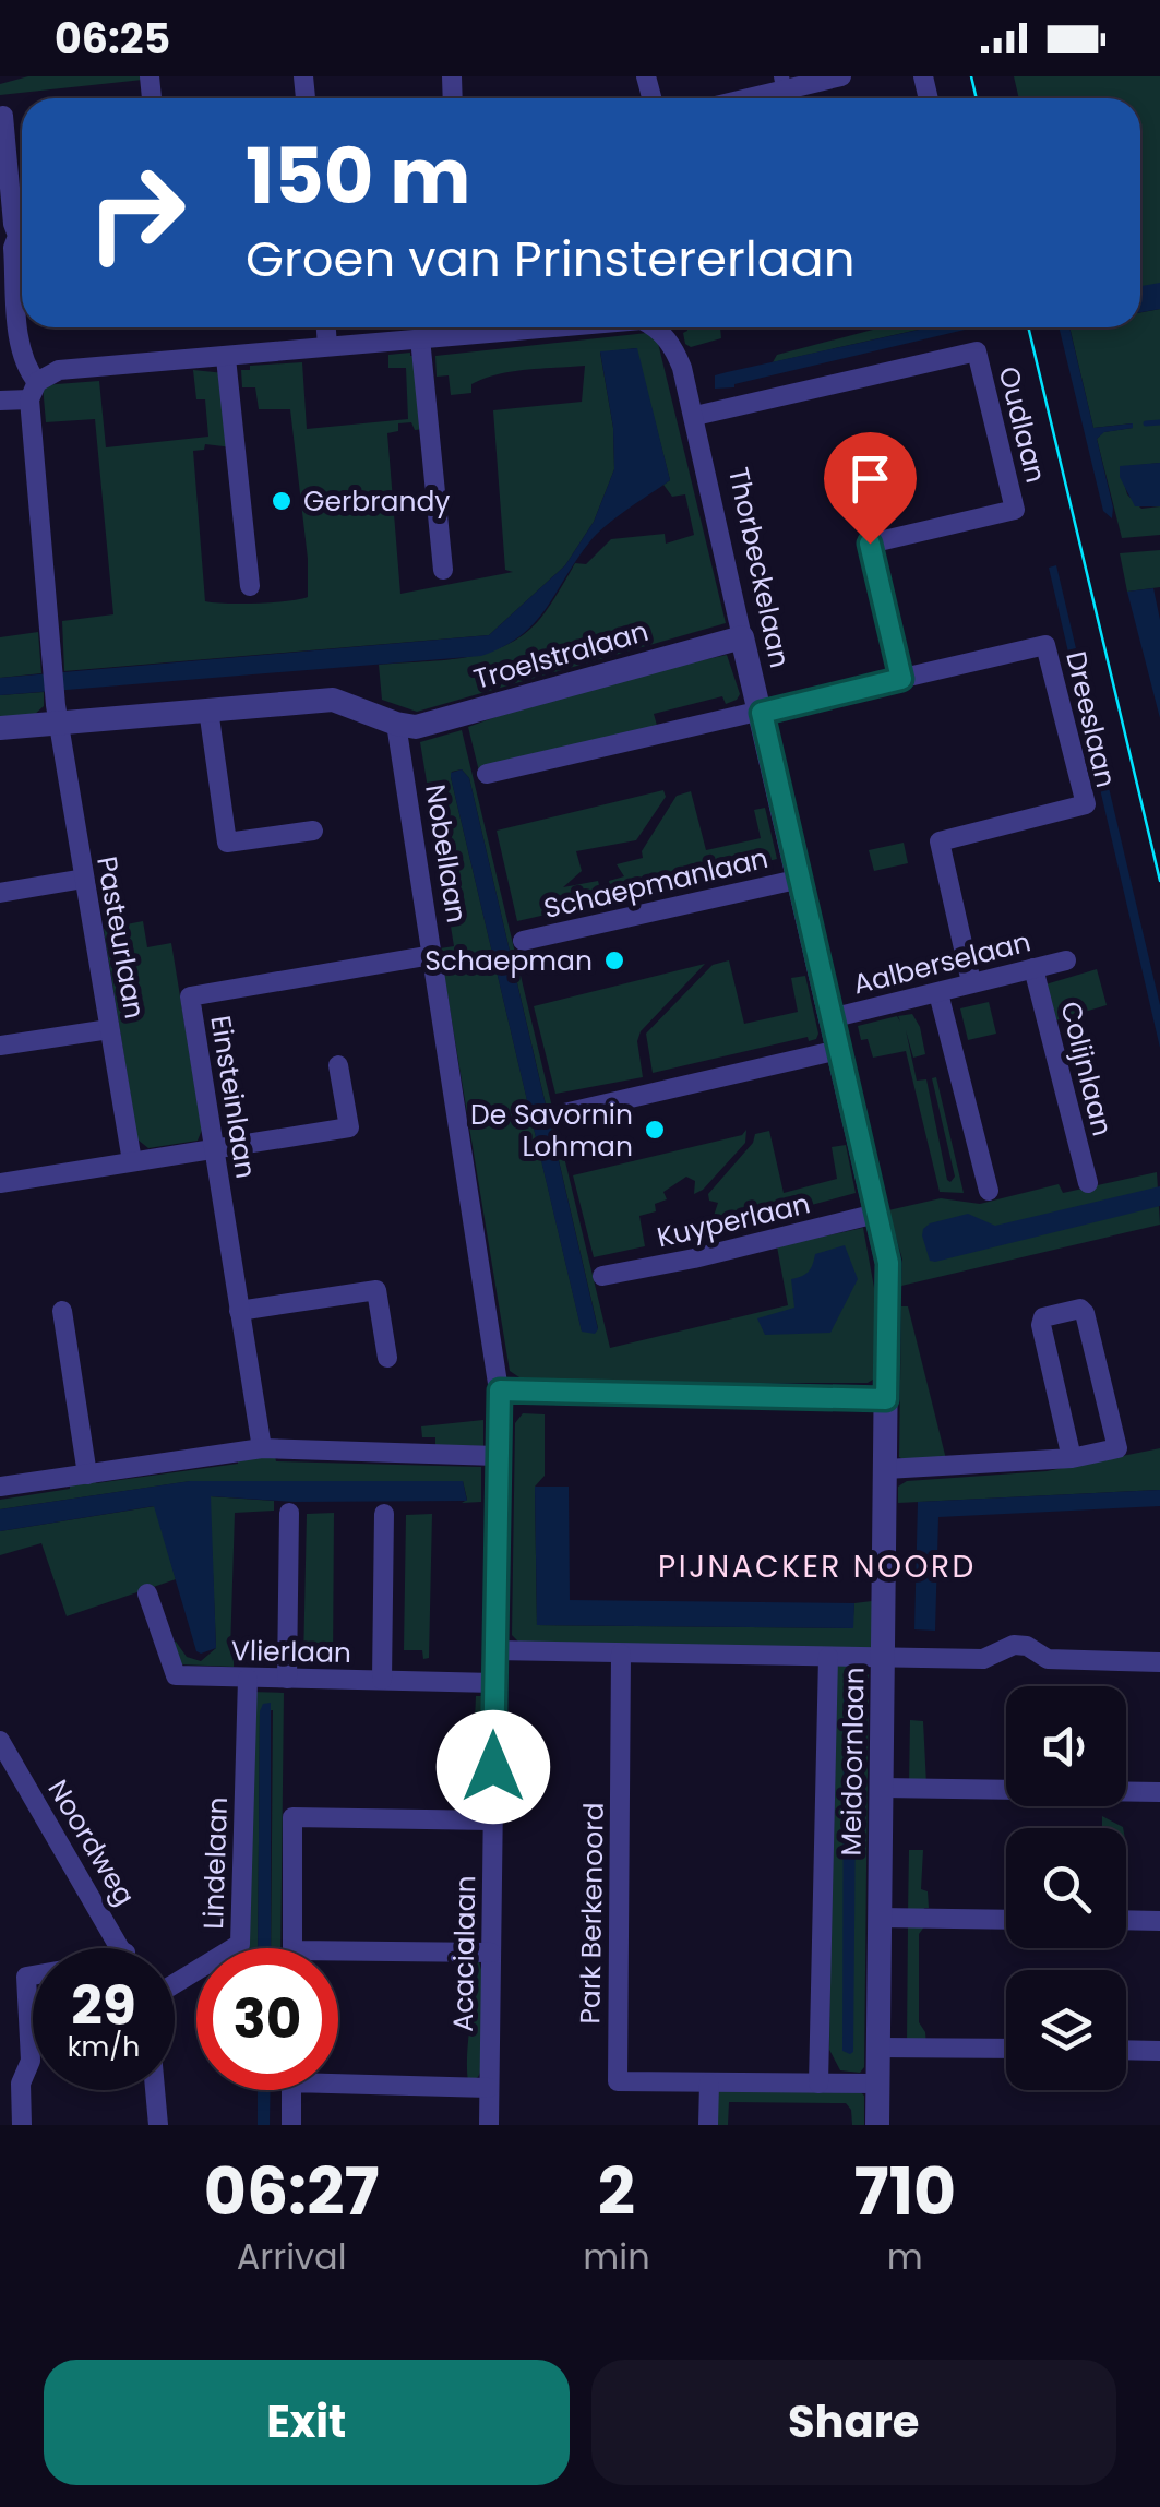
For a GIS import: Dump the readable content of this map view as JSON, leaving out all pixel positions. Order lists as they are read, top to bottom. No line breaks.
{"streets":{"street":["Oudlaan","Thorbeckelaan","Troelstralaan","Dreeslaan","Nobellaan","Schaepmanlaan","Pasteurlaan","Aalberselaan","Colijnlaan","Einsteinlaan","Kuyperlaan","Vlierlaan","Meidoornlaan","Noordweg","Lindelaan","Park Berkenoord","Acacialaan"]},"crossings":[["Oudlaan","Thorbeckelaan"],["Oudlaan","Dreeslaan"],["Thorbeckelaan","Troelstralaan"],["Thorbeckelaan","Dreeslaan"],["Thorbeckelaan","Schaepmanlaan"],["Thorbeckelaan","Aalberselaan"],["Thorbeckelaan","Kuyperlaan"],["Thorbeckelaan","Meidoornlaan"],["Troelstralaan","Nobellaan"],["Dreeslaan","Aalberselaan"],["Nobellaan","Einsteinlaan"],["Nobellaan","Acacialaan"],["Aalberselaan","Colijnlaan"],["Vlierlaan","Lindelaan"],["Vlierlaan","Acacialaan"],["Meidoornlaan","Park Berkenoord"]],"districts":["PIJNACKER NOORD"],"places":["Gerbrandy","Schaepman","De Savornin Lohman"],"page":{"status":"06:25","turn":["150 m","Groen van Prinstererlaan"],"speed":"29 km/h","limit":"30","eta":["06:27","Arrival","2","min","710","m"],"buttons":["Exit","Share"]}}
